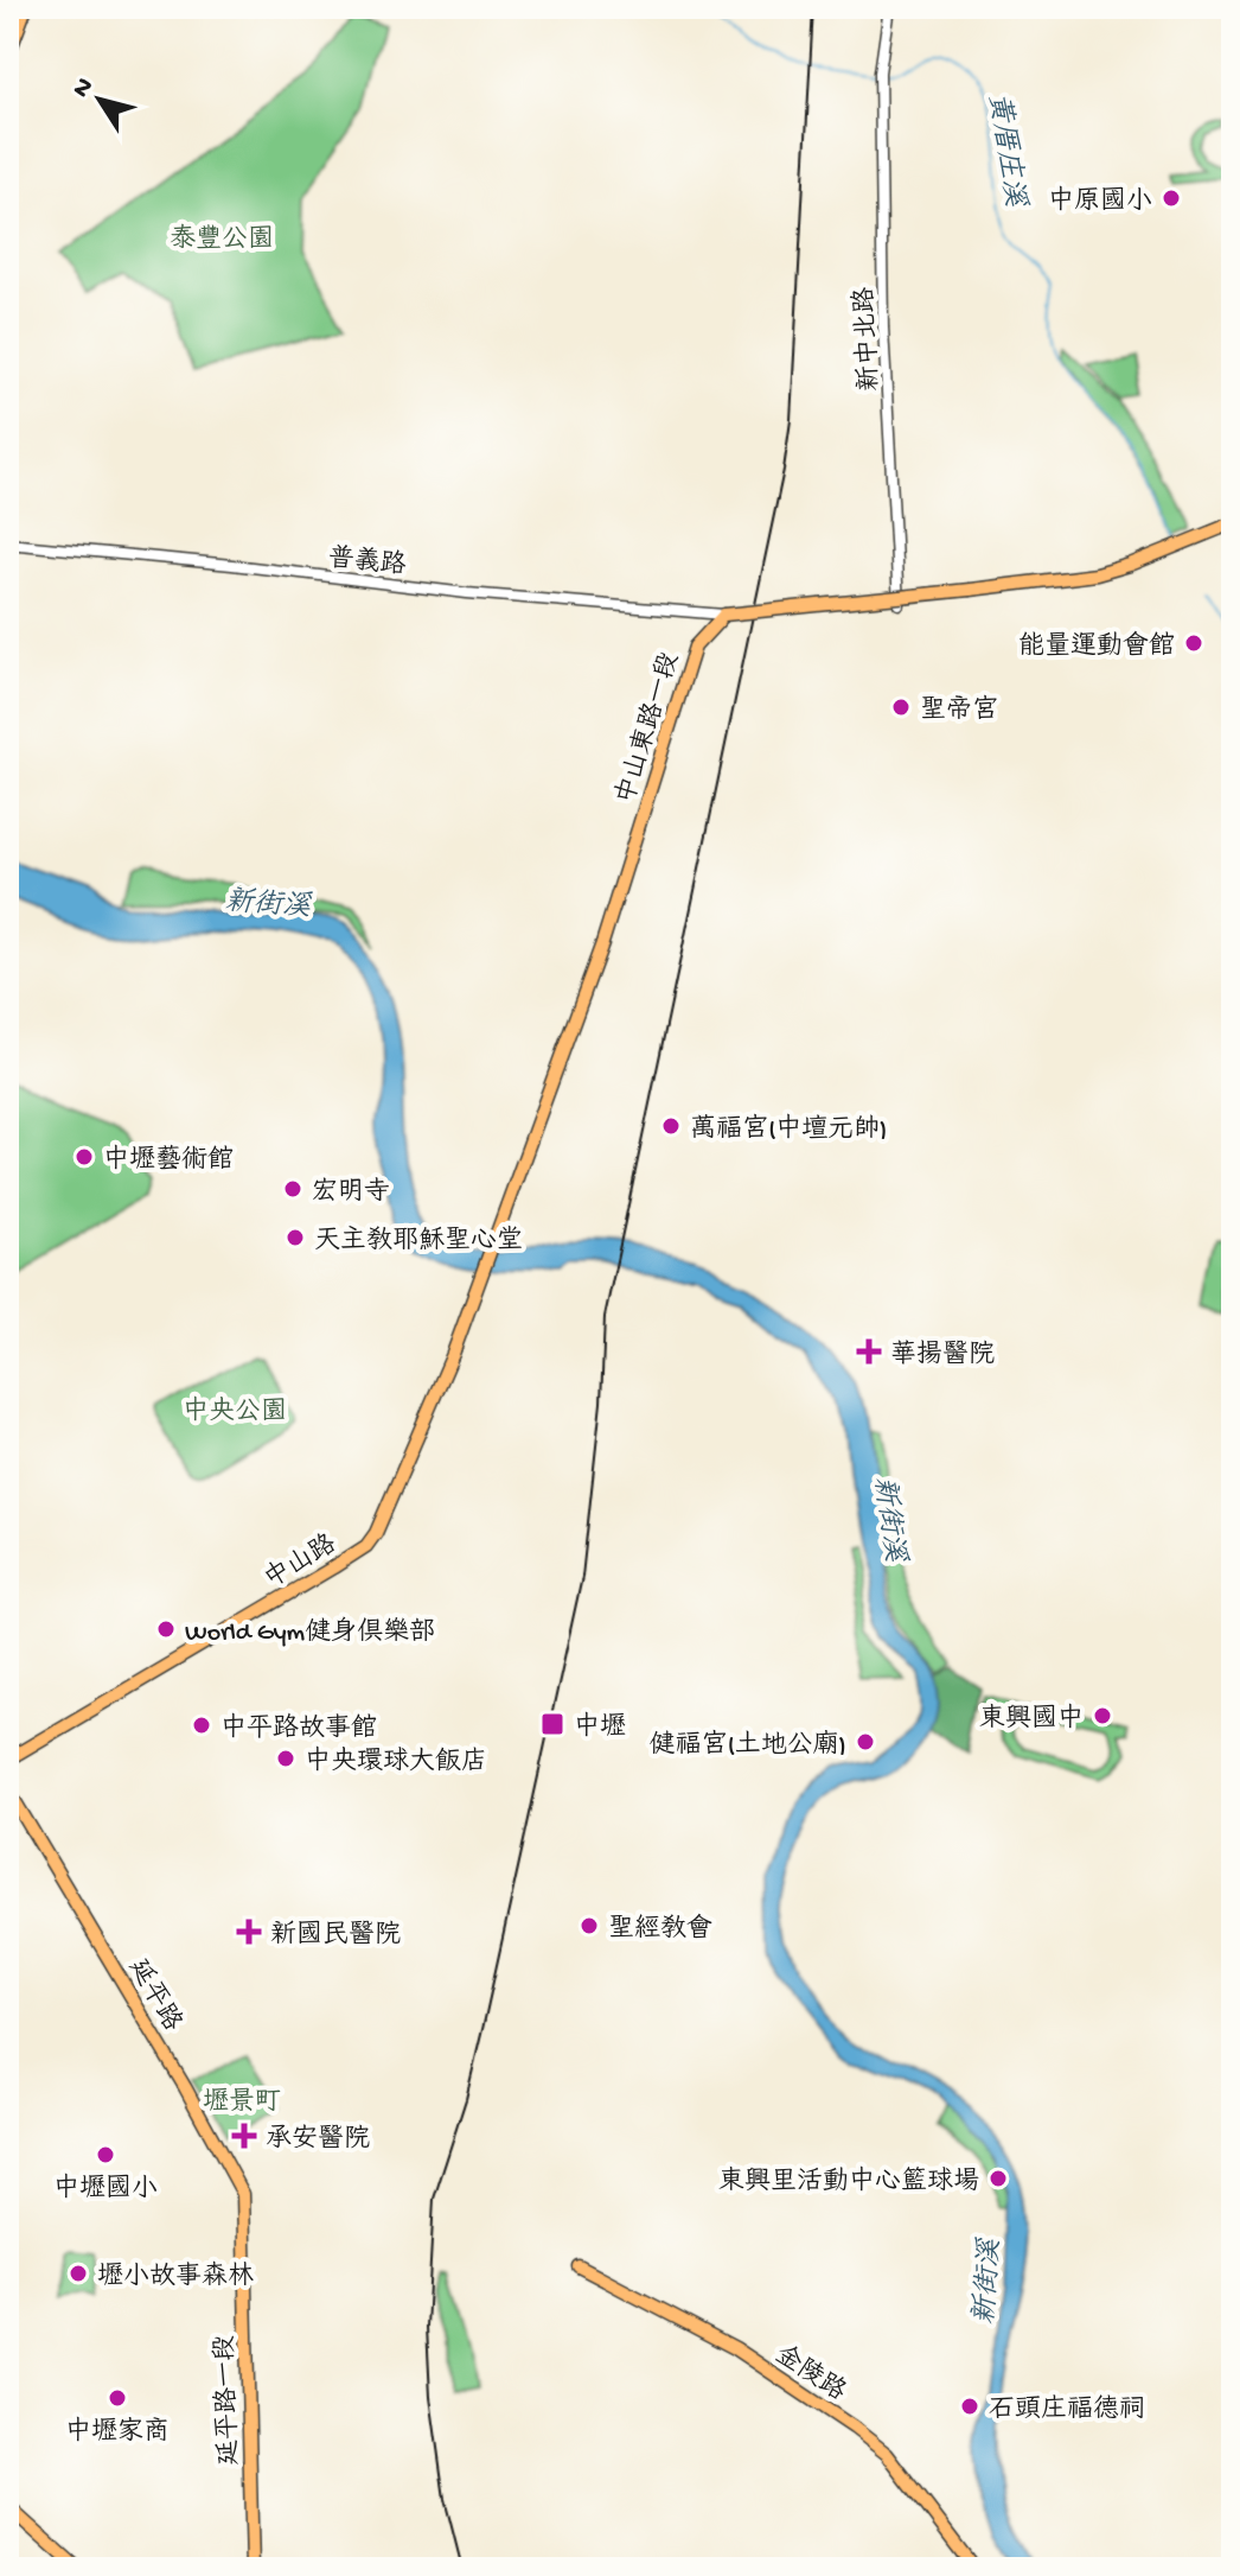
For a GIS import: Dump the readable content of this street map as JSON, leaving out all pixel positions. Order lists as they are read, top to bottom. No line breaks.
{"streets":{"main road":["中山東路一段","中山路","延平路","金陵路","延平路一段"],"street":["新中北路","普義路"]},"crossings":[["普義路","中山東路一段"],["中山東路一段","中山路"],["延平路","延平路一段"]],"water":["黃厝庄溪","新街溪"],"parks":["泰豐公園","中央公園","壢景町"],"places":{"other":["中原國小","能量運動會館","聖帝宮","萬福宮(中壇元帥)","中壢藝術館","宏明寺","天主教耶穌聖心堂","World Gym健身俱樂部","東興國中","中平路故事館","健福宮(土地公廟)","中央環球大飯店","聖經教會","中壢國小","東興里活動中心籃球場","壢小故事森林","中壢家商","石頭庄福德祠"],"health":["華揚醫院","新國民醫院","承安醫院"],"transit":["中壢"]},"north":"top left"}
